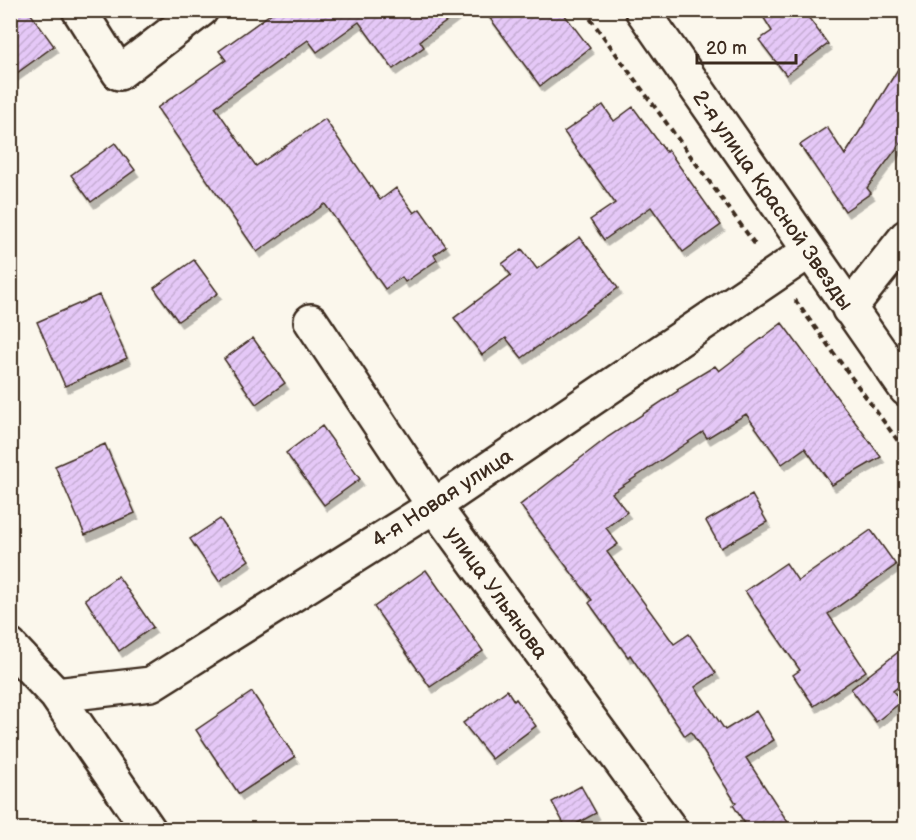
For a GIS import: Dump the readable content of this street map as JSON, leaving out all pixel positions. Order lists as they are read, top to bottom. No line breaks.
{"streets":{"street":["2-я улица Красной Звезды","4-я Новая улица","улица Ульянова"]},"crossings":[["2-я улица Красной Звезды","4-я Новая улица"],["4-я Новая улица","улица Ульянова"]],"scale_bar":"20 m"}
